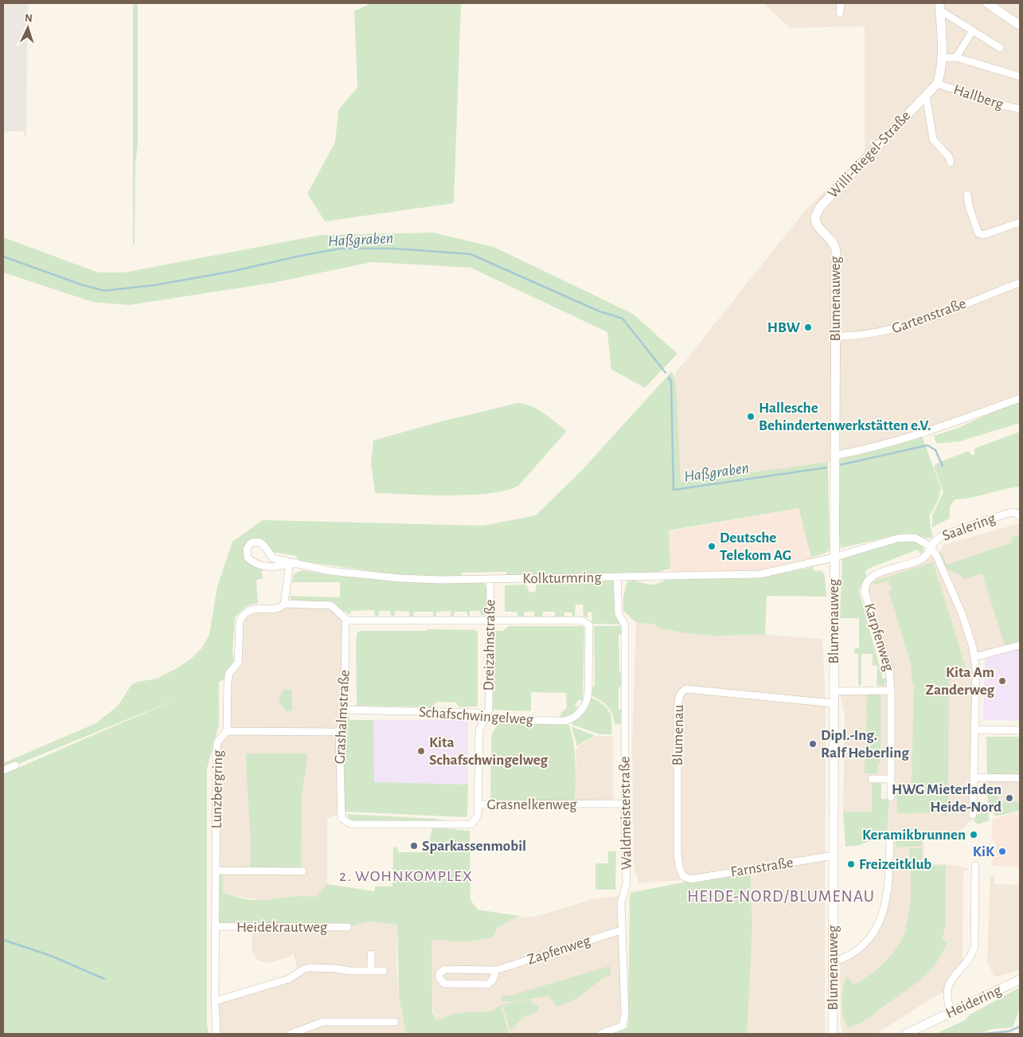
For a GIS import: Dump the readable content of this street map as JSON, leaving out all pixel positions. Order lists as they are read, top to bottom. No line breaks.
{"streets":{"street":["Hallberg","Willi-Riegel-Straße","Blumenauweg","Gartenstraße","Saalering","Kolkturmring","Karpfenweg","Dreizahnstraße","Schafschwingelweg","Grashalmstraße","Blumenau","Lunzbergring","Grasnelkenweg","Waldmeisterstraße","Farnstraße","Heidekrautweg","Zapfenweg","Heidering"]},"crossings":[["Hallberg","Willi-Riegel-Straße"],["Willi-Riegel-Straße","Blumenauweg"],["Blumenauweg","Gartenstraße"],["Blumenauweg","Kolkturmring"],["Blumenauweg","Karpfenweg"],["Blumenauweg","Blumenau"],["Blumenauweg","Farnstraße"],["Saalering","Kolkturmring"],["Saalering","Karpfenweg"],["Kolkturmring","Dreizahnstraße"],["Kolkturmring","Waldmeisterstraße"],["Dreizahnstraße","Schafschwingelweg"],["Dreizahnstraße","Grasnelkenweg"],["Schafschwingelweg","Grashalmstraße"],["Grashalmstraße","Grasnelkenweg"],["Blumenau","Farnstraße"],["Lunzbergring","Heidekrautweg"],["Grasnelkenweg","Waldmeisterstraße"],["Waldmeisterstraße","Zapfenweg"]],"districts":["2. WOHNKOMPLEX","HEIDE-NORD/BLUMENAU"],"water":["Haßgraben"],"places":["HBW","Hallesche Behindertenwerkstätten e.V.","Deutsche Telekom AG","Kita Am Zanderweg","Dipl.-Ing. Ralf Heberling","Kita Schafschwingelweg","HWG Mieterladen Heide-Nord","Keramikbrunnen","Sparkassenmobil","KiK","Freizeitklub"],"north":"top"}
